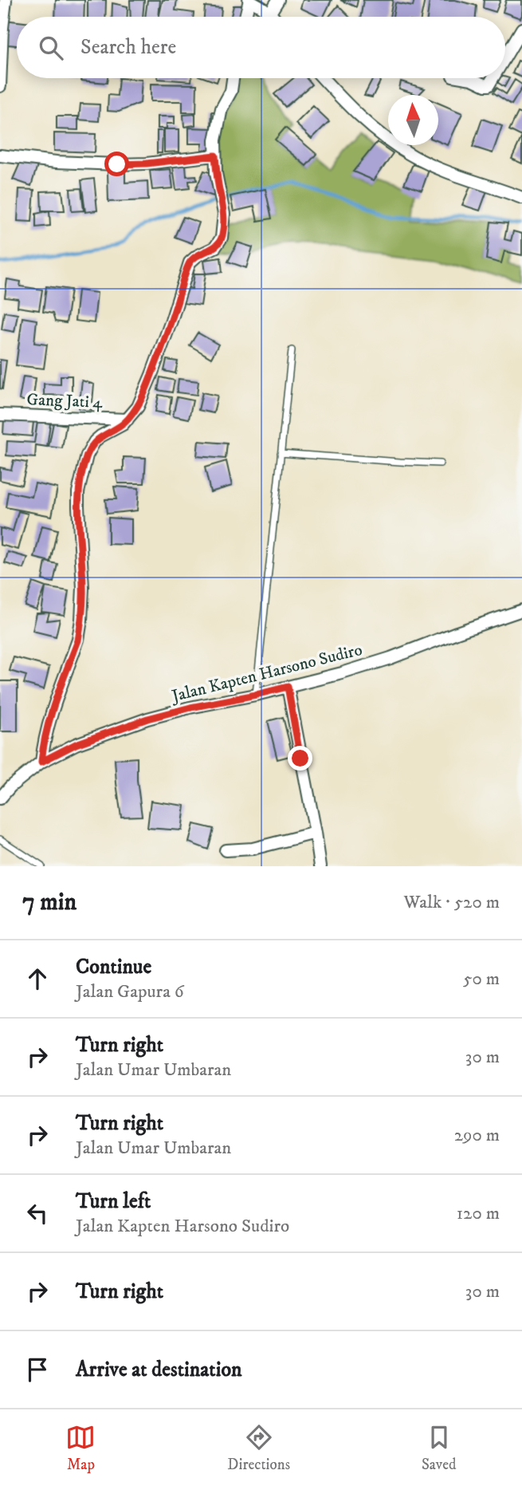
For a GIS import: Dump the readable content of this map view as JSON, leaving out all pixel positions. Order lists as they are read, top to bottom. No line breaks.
{"streets":{"street":["Gang Jati 4","Jalan Kapten Harsono Sudiro"]},"north":"top","page":{"search":"Search here","heading":["7 min","Walk · 520 m"],"list":[["Continue","Jalan Gapura 6","50 m"],["Turn right","Jalan Umar Umbaran","30 m"],["Turn right","Jalan Umar Umbaran","290 m"],["Turn left","Jalan Kapten Harsono Sudiro","120 m"],["Turn right","30 m"],"Arrive at destination"],"nav":["Map","Directions","Saved"]}}
